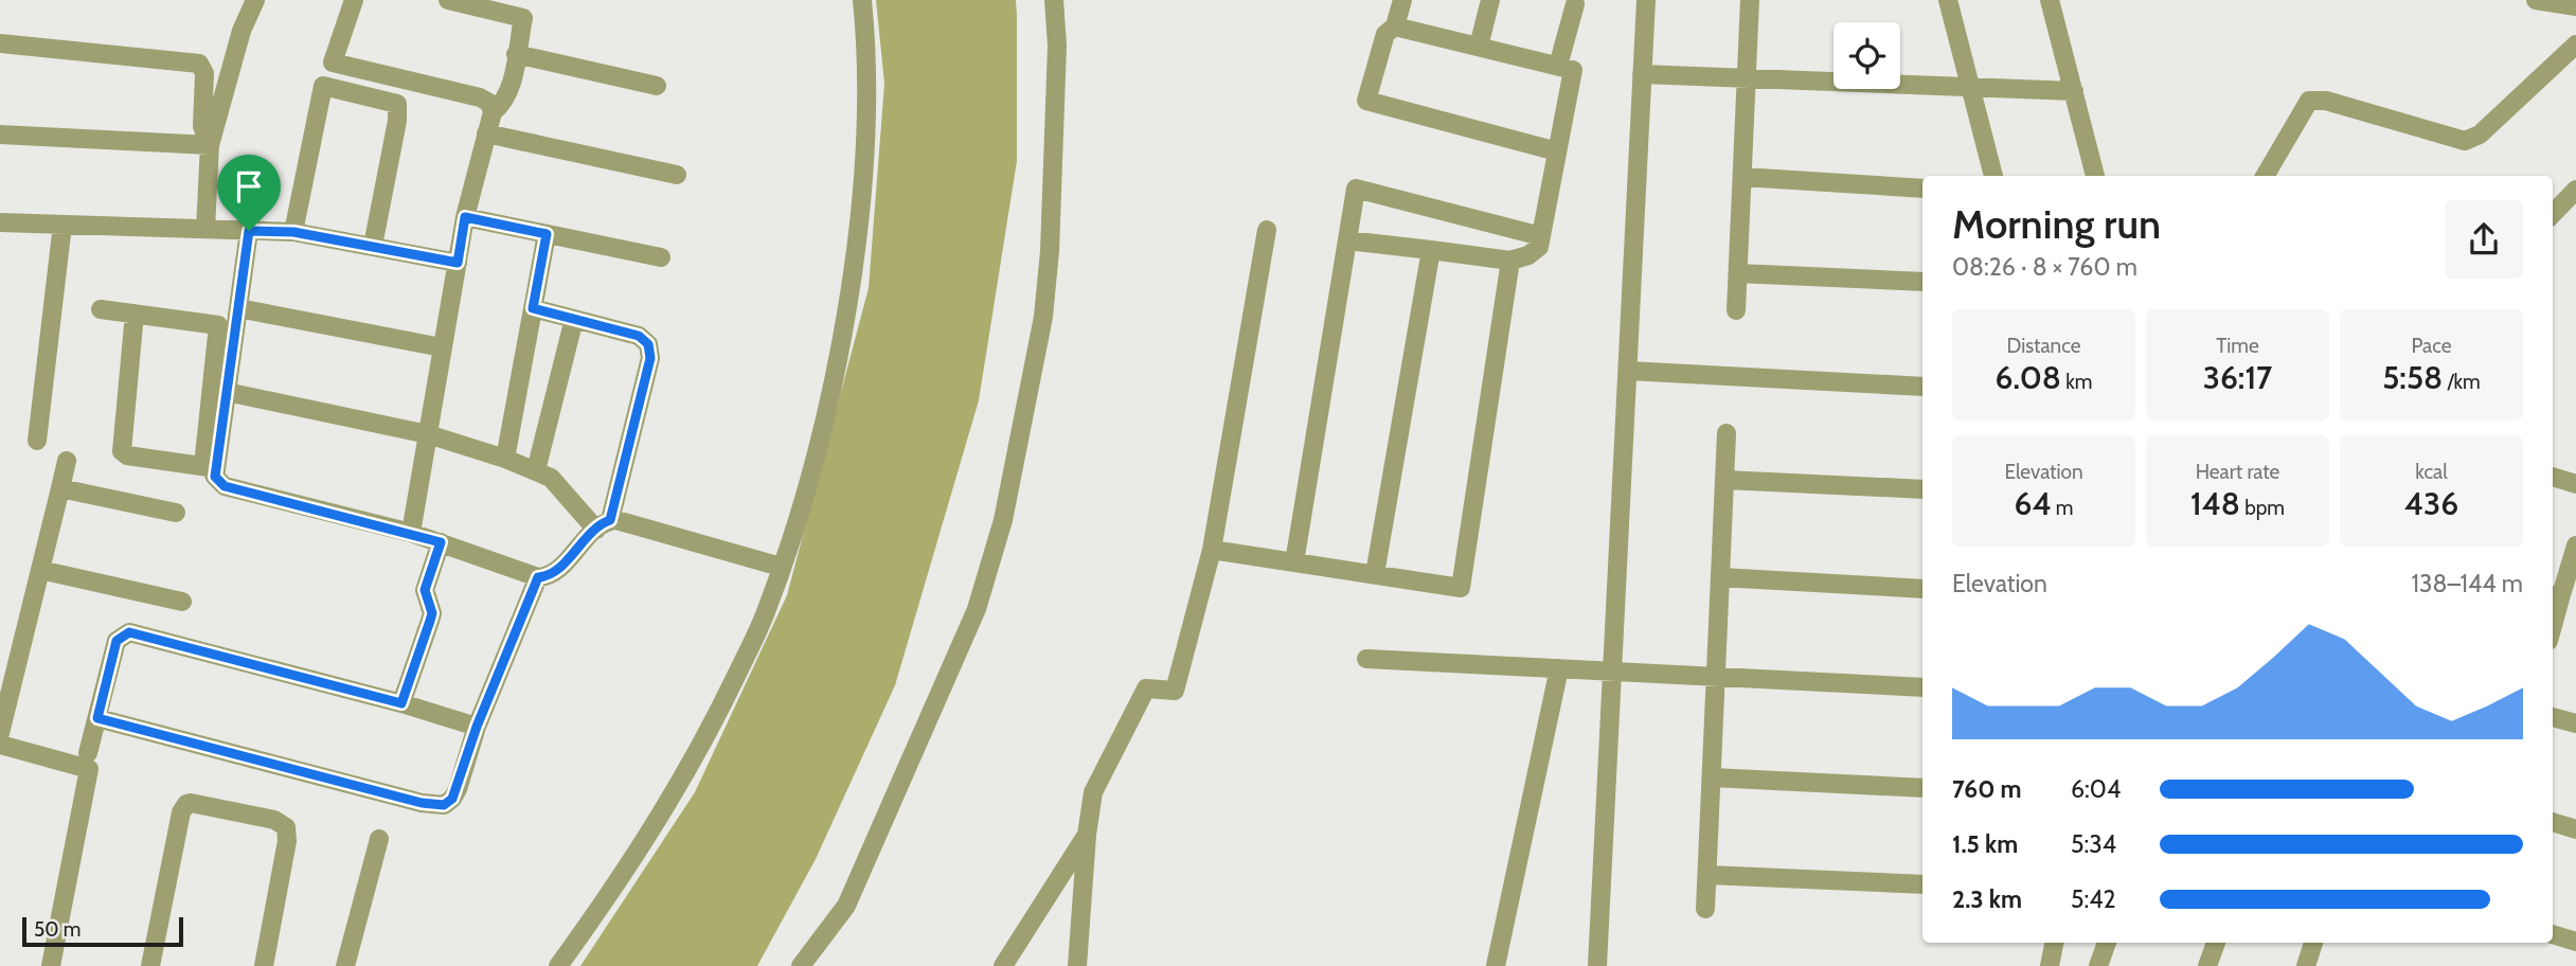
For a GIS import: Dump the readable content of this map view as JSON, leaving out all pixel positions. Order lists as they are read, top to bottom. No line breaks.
{"scale_bar":"50 m","page":{"heading":["Morning run","08:26 · 8 × 760 m"],"stats":[["Distance","6.08 km"],["Time","36:17"],["Pace","5:58 /km"],["Elevation","64 m"],["Heart rate","148 bpm"],["kcal","436"]],"chart":["Elevation","138–144 m"],"list":[{"name":"760 m","note":"6:04"},{"name":"1.5 km","note":"5:34"},{"name":"2.3 km","note":"5:42"}],"scale":"50 m"}}
